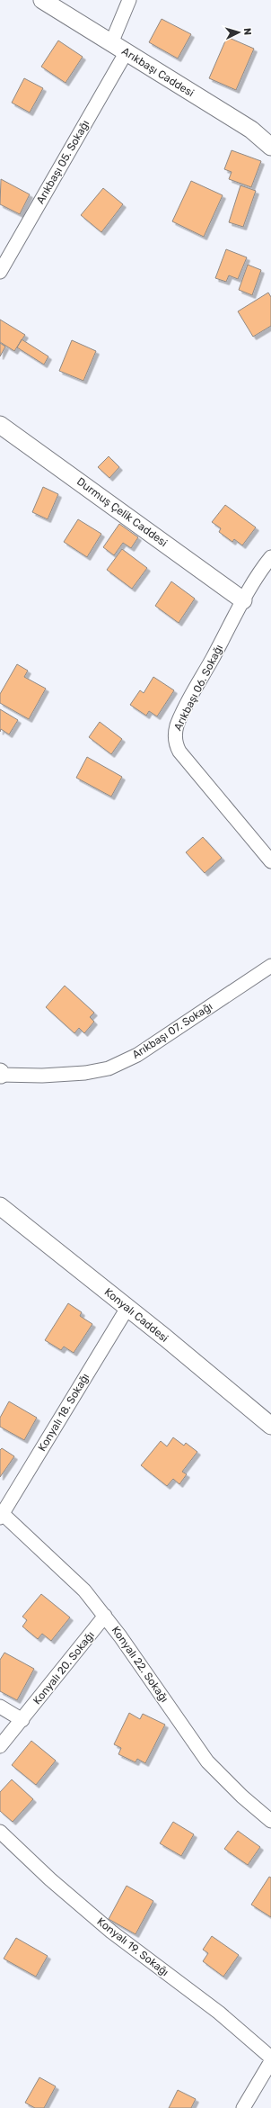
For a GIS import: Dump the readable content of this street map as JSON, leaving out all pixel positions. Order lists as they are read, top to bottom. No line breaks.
{"streets":{"street":["Arıkbaşı Caddesi","Arıkbaşı 05. Sokağı","Durmuş Çelik Caddesi","Arıkbaşı 06. Sokağı","Arıkbaşı 07. Sokağı","Konyalı Caddesi","Konyalı 18. Sokağı","Konyalı 22. Sokağı","Konyalı 20. Sokağı","Konyalı 19. Sokağı"]},"crossings":[["Arıkbaşı Caddesi","Arıkbaşı 05. Sokağı"],["Durmuş Çelik Caddesi","Arıkbaşı 06. Sokağı"],["Konyalı Caddesi","Konyalı 18. Sokağı"],["Konyalı 18. Sokağı","Konyalı 22. Sokağı"],["Konyalı 22. Sokağı","Konyalı 20. Sokağı"]],"north":"right"}
